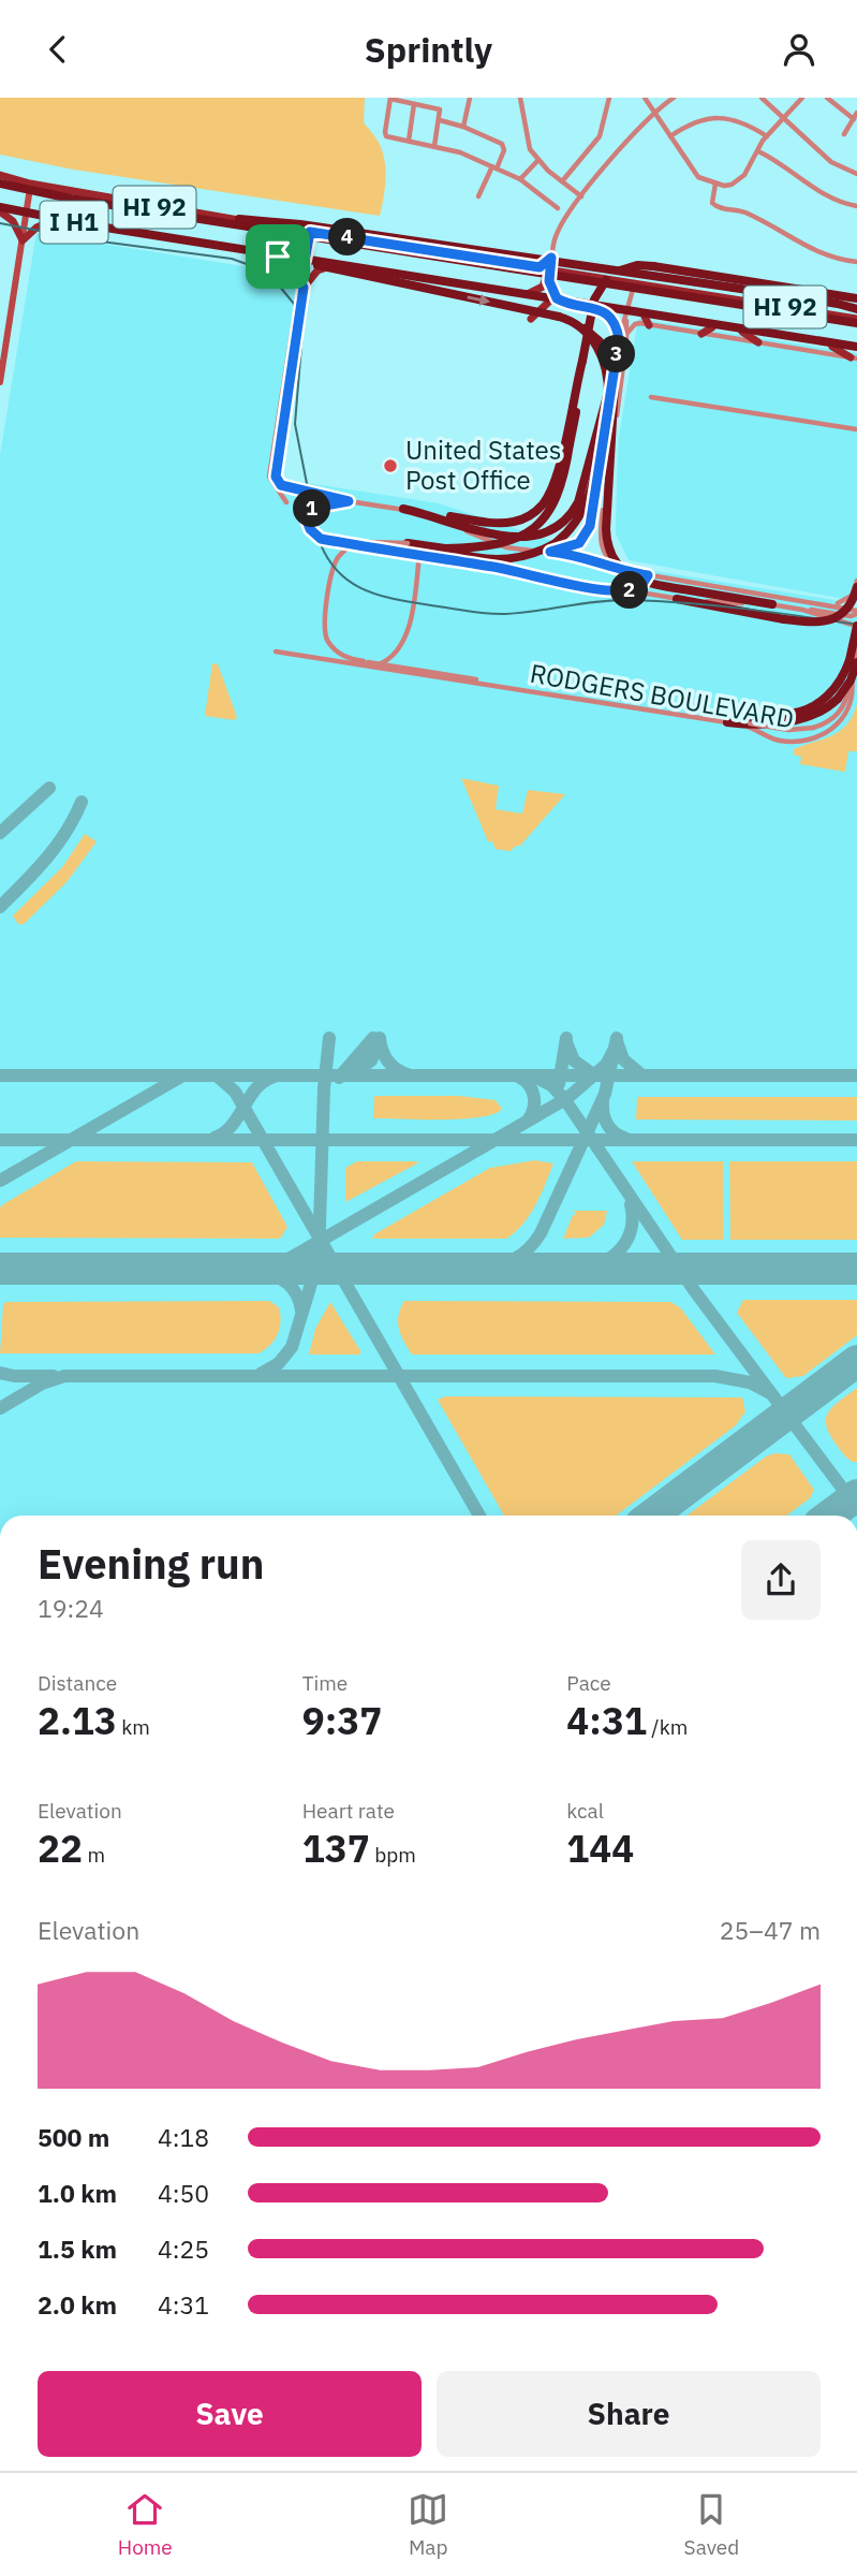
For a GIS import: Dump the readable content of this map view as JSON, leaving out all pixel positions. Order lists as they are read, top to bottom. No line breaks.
{"streets":{"highway":["I H1"],"main road":["HI 92"],"street":["RODGERS BOULEVARD"]},"crossings":[["HI 92","I H1"]],"places":["United States Post Office"],"page":{"header":"Sprintly","pins":["4","3","1","2"],"heading":["Evening run","19:24"],"stats":[["Distance","2.13 km"],["Time","9:37"],["Pace","4:31 /km"],["Elevation","22 m"],["Heart rate","137 bpm"],["kcal","144"]],"chart":["Elevation","25–47 m"],"list":[{"name":"500 m","note":"4:18"},{"name":"1.0 km","note":"4:50"},{"name":"1.5 km","note":"4:25"},{"name":"2.0 km","note":"4:31"}],"buttons":["Save","Share"],"tabs":["Home","Map","Saved"]}}
